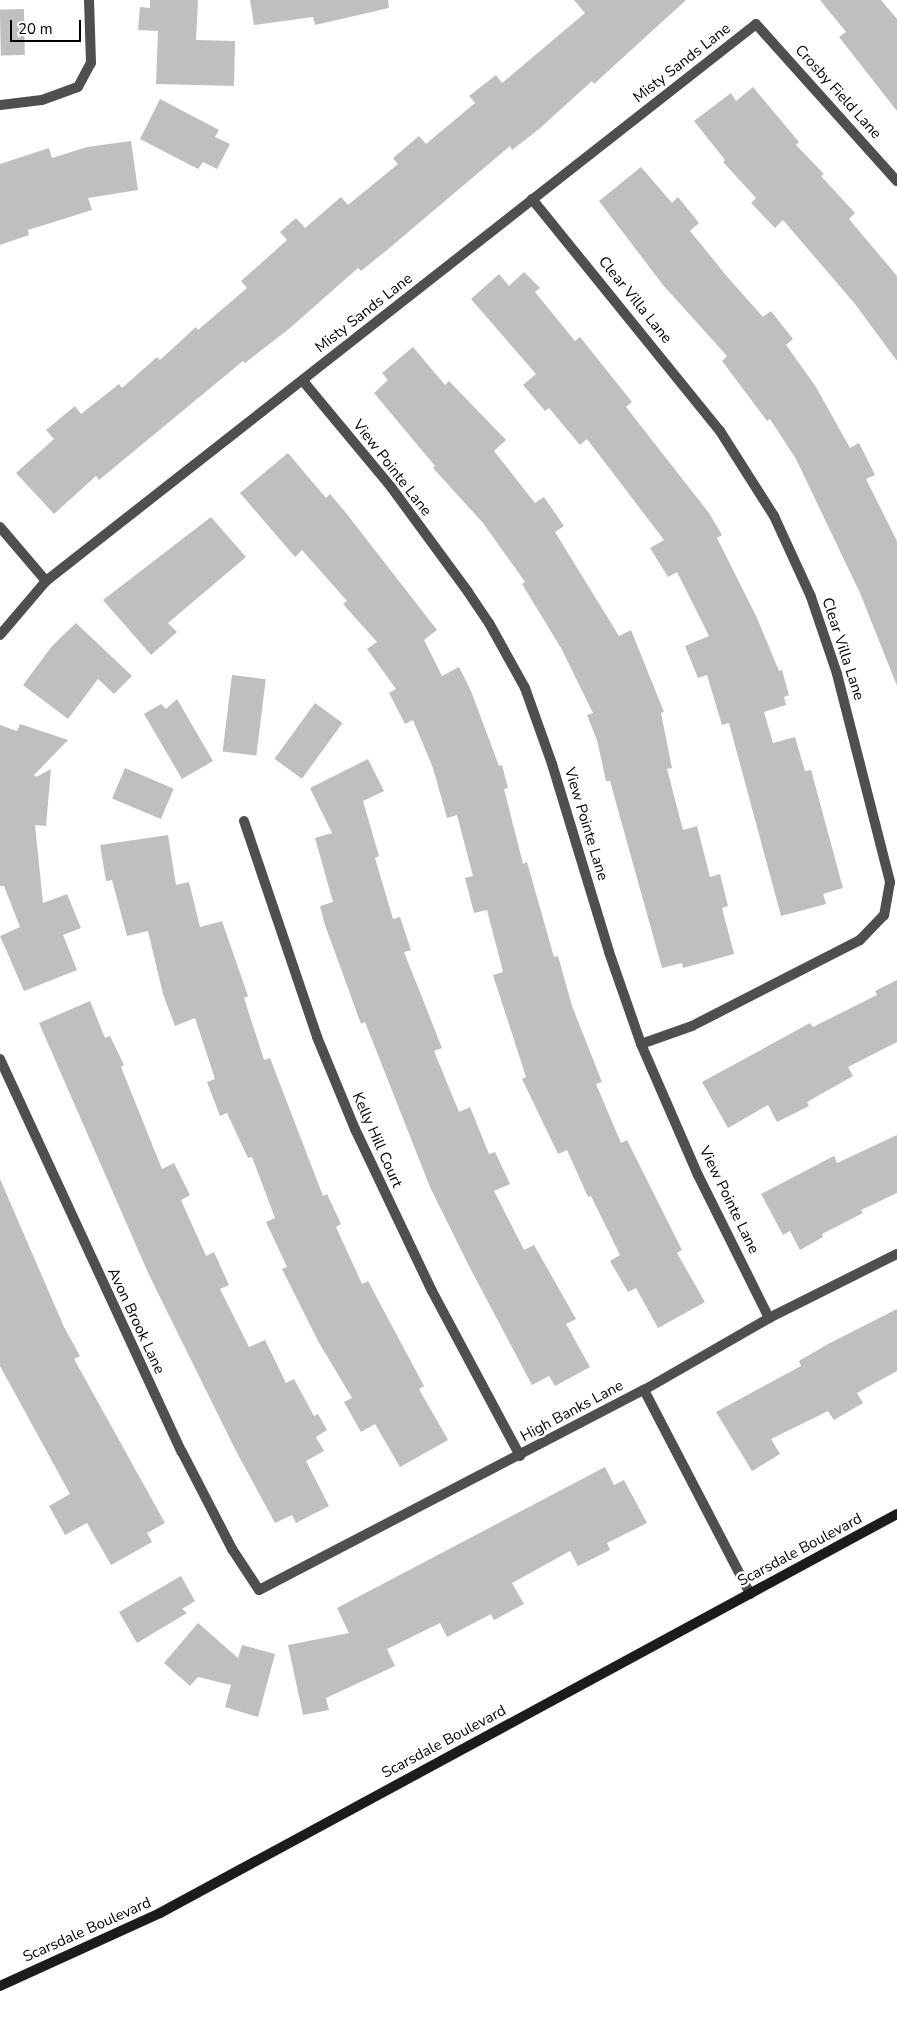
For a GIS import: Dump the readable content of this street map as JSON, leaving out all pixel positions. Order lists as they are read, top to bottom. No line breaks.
{"streets":{"main road":["Scarsdale Boulevard"],"street":["Misty Sands Lane","Crosby Field Lane","Clear Villa Lane","View Pointe Lane","Kelly Hill Court","Avon Brook Lane","High Banks Lane"]},"crossings":[["Misty Sands Lane","Crosby Field Lane"],["Misty Sands Lane","Clear Villa Lane"],["Misty Sands Lane","View Pointe Lane"],["Clear Villa Lane","View Pointe Lane"],["View Pointe Lane","High Banks Lane"],["Kelly Hill Court","High Banks Lane"],["Avon Brook Lane","High Banks Lane"]],"scale_bar":"20 m"}
